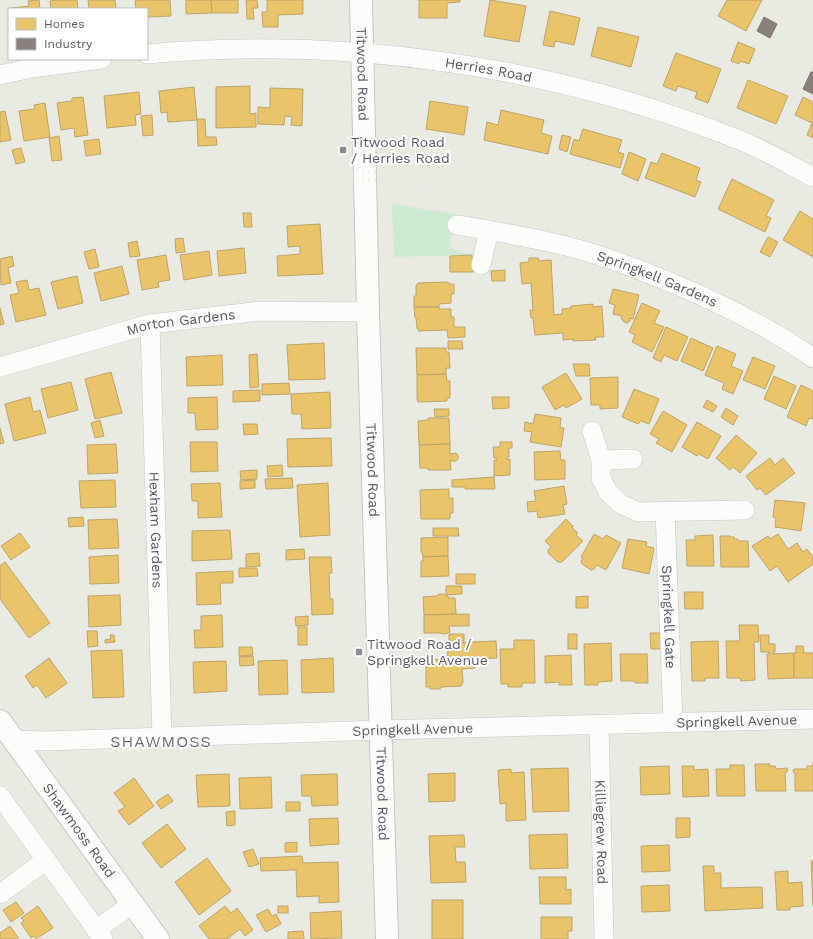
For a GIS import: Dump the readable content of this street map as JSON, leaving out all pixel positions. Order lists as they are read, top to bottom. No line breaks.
{"streets":{"main road":["Titwood Road","Shawmoss Road"],"street":["Herries Road","Springkell Gardens","Morton Gardens","Hexham Gardens","Springkell Gate","Springkell Avenue","Killiegrew Road"]},"crossings":[["Herries Road","Titwood Road"],["Titwood Road","Morton Gardens"],["Titwood Road","Springkell Avenue"],["Morton Gardens","Hexham Gardens"],["Hexham Gardens","Springkell Avenue"],["Springkell Gate","Springkell Avenue"],["Springkell Avenue","Shawmoss Road"],["Springkell Avenue","Killiegrew Road"]],"districts":["SHAWMOSS"],"places":{"transit":["Titwood Road / Herries Road","Titwood Road / Springkell Avenue"]},"legend":["Homes","Industry"]}
